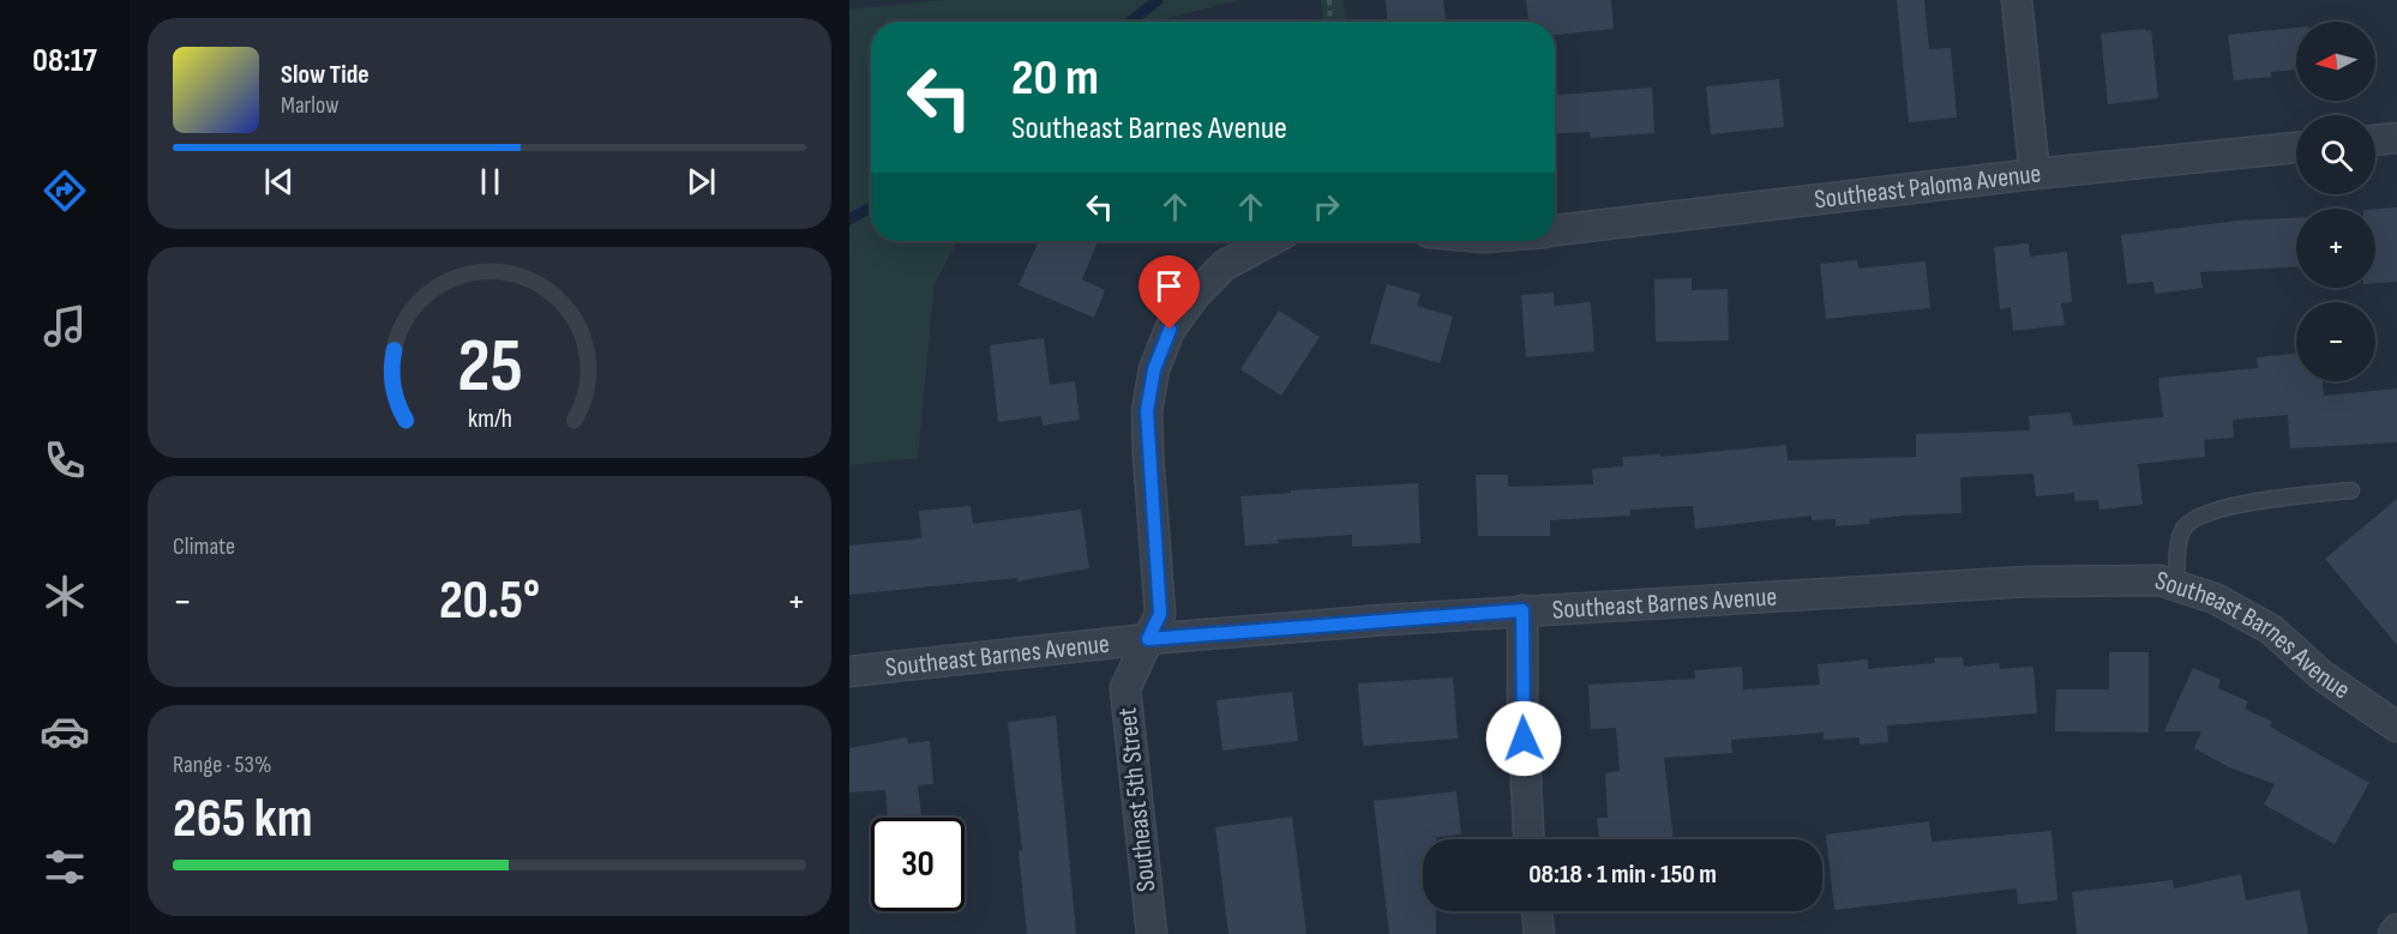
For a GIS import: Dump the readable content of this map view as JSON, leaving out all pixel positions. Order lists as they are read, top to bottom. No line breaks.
{"streets":{"street":["Southeast Paloma Avenue","Southeast Barnes Avenue","Southeast 5th Street"]},"crossings":[["Southeast Barnes Avenue","Southeast 5th Street"]],"north":"left","page":{"tabs":"08:17","map_buttons":["+","−"],"turn":["20 m","Southeast Barnes Avenue"],"song":["Slow Tide","Marlow"],"tile":["Climate",["Range · 53%","265 km"]],"heat":["−","20.5°","+"],"limit":"30","trip":"08:18 · 1 min · 150 m","gauge":["25","km/h"]}}
